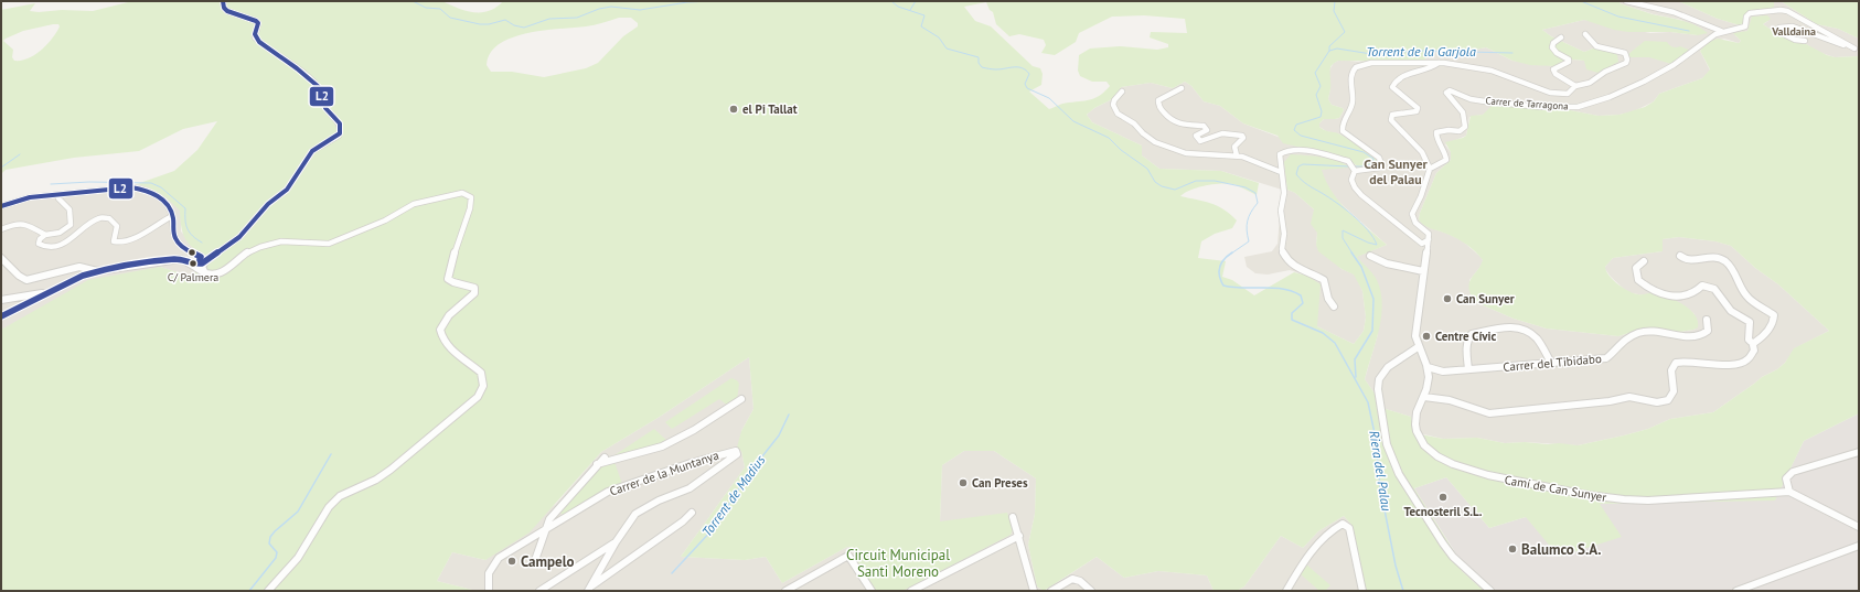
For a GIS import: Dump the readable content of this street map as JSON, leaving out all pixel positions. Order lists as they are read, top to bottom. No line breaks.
{"streets":{"street":["Carrer de Tarragona","Carrer del Tibidabo","Carrer de la Muntanya","Camí de Can Sunyer"]},"districts":["Valldaina","Can Sunyer del Palau"],"water":["Torrent de la Garjola","Riera del Palau","Torrent de Madius"],"parks":["Circuit Municipal Santi Moreno"],"places":["el Pi Tallat","C/ Palmera","Can Sunyer","Centre Cívic","Can Preses","Tecnosteril S.L.","Balumco S.A.","Campelo"],"lines":["transit line L2"]}
